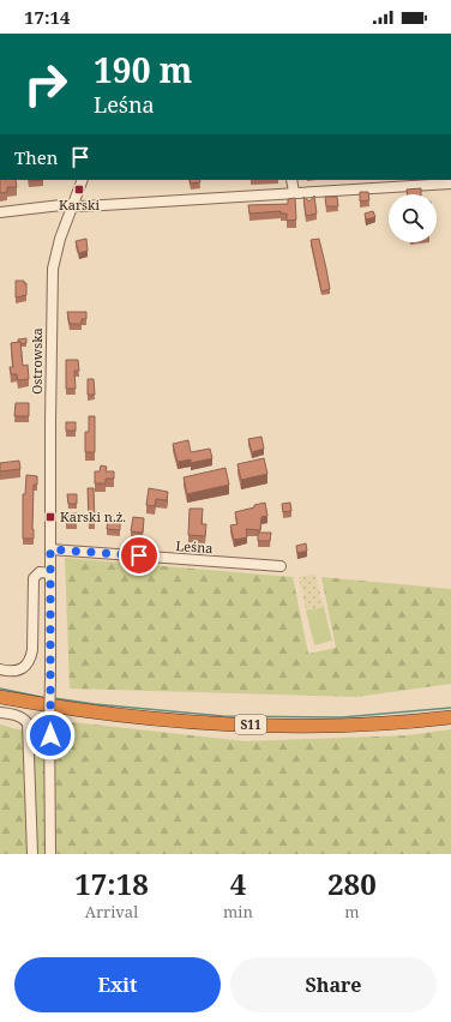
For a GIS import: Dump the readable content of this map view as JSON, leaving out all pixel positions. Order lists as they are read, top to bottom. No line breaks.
{"streets":{"highway":["S11"],"street":["Ostrowska","Leśna"]},"crossings":[["Ostrowska","Leśna"]],"places":{"transit":["Karski","Karski n.ż."]},"page":{"status":"17:14","turn":["190 m","Leśna"],"then":"Then","eta":["17:18","Arrival","4","min","280","m"],"buttons":["Exit","Share"]}}
